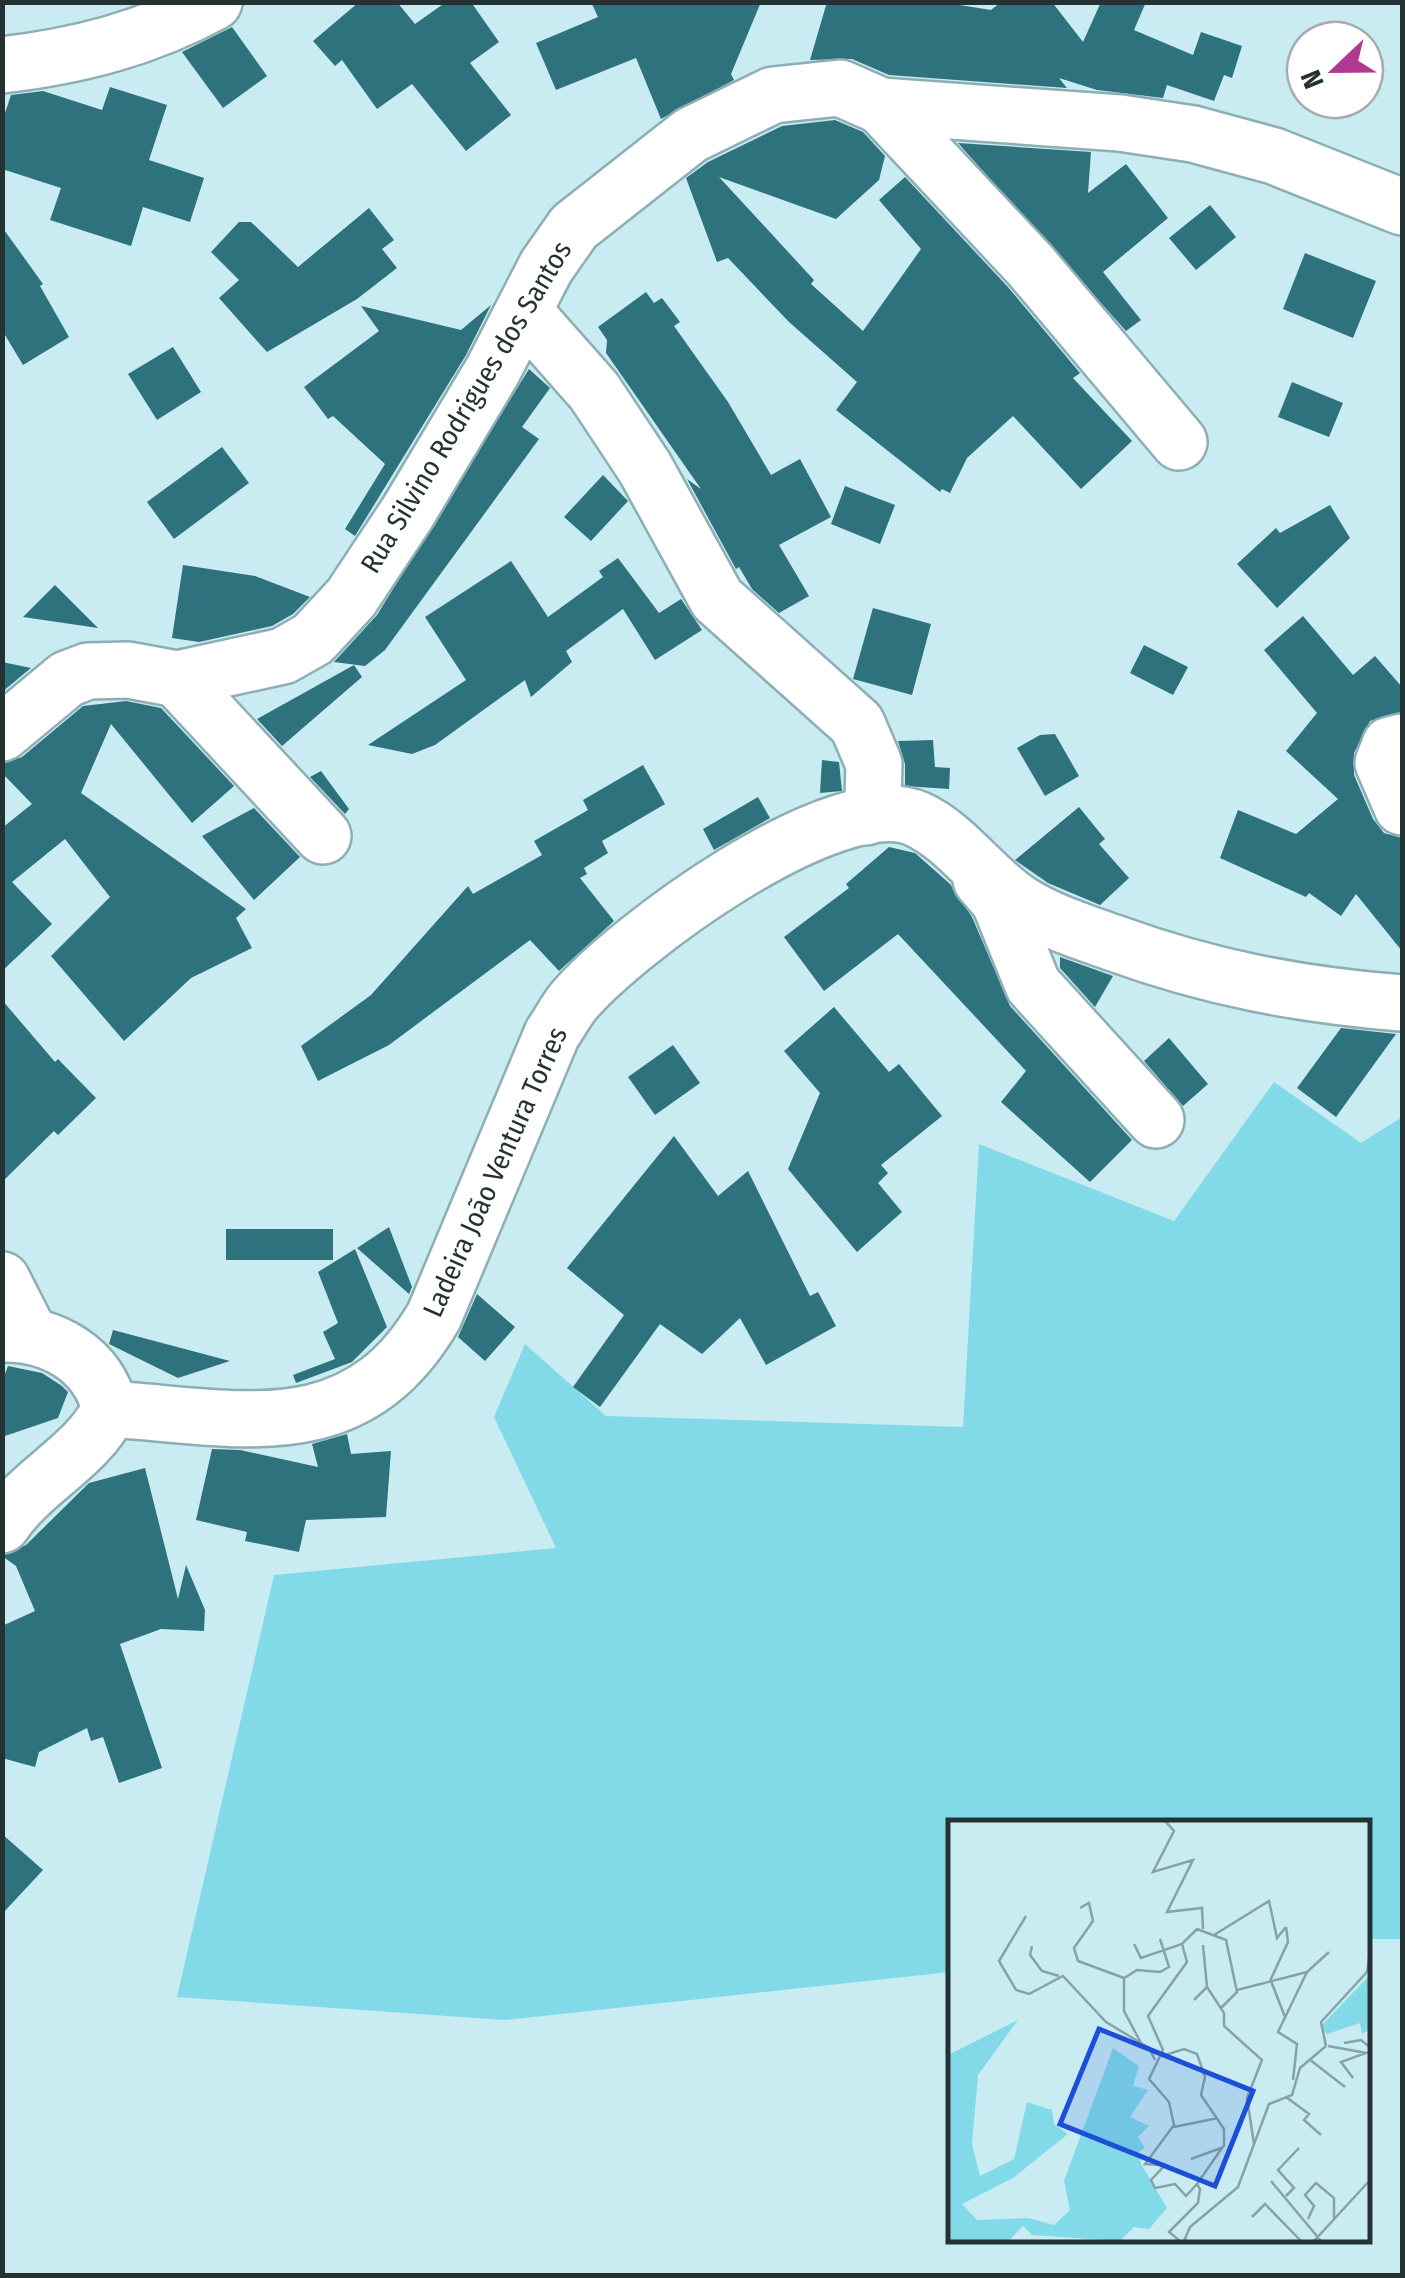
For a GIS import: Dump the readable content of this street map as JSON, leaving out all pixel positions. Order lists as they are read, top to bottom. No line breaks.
{"streets":{"street":["Rua Silvino Rodrigues dos Santos","Ladeira João Ventura Torres"]},"north":"left"}
